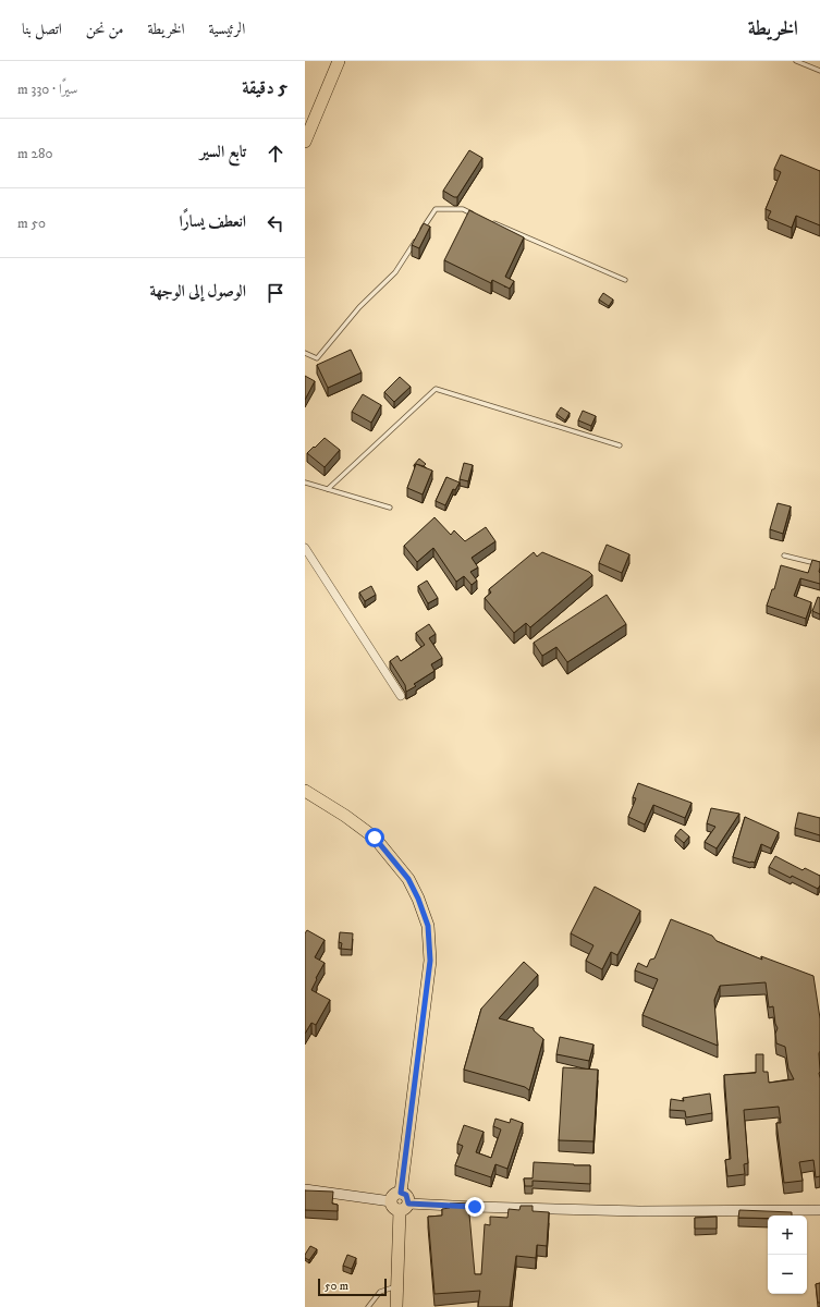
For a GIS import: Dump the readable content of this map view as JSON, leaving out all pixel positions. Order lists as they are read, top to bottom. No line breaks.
{"scale_bar":"50 m","page":{"header":"الخريطة","nav":["الرئيسية","الخريطة","من نحن","اتصل بنا"],"heading":["5 دقيقة","سيرًا · 330 m"],"list":[["تابع السير","280 m"],["انعطف يسارًا","50 m"],"الوصول إلى الوجهة"],"map_buttons":["+","−"],"scale":"50 m"}}
